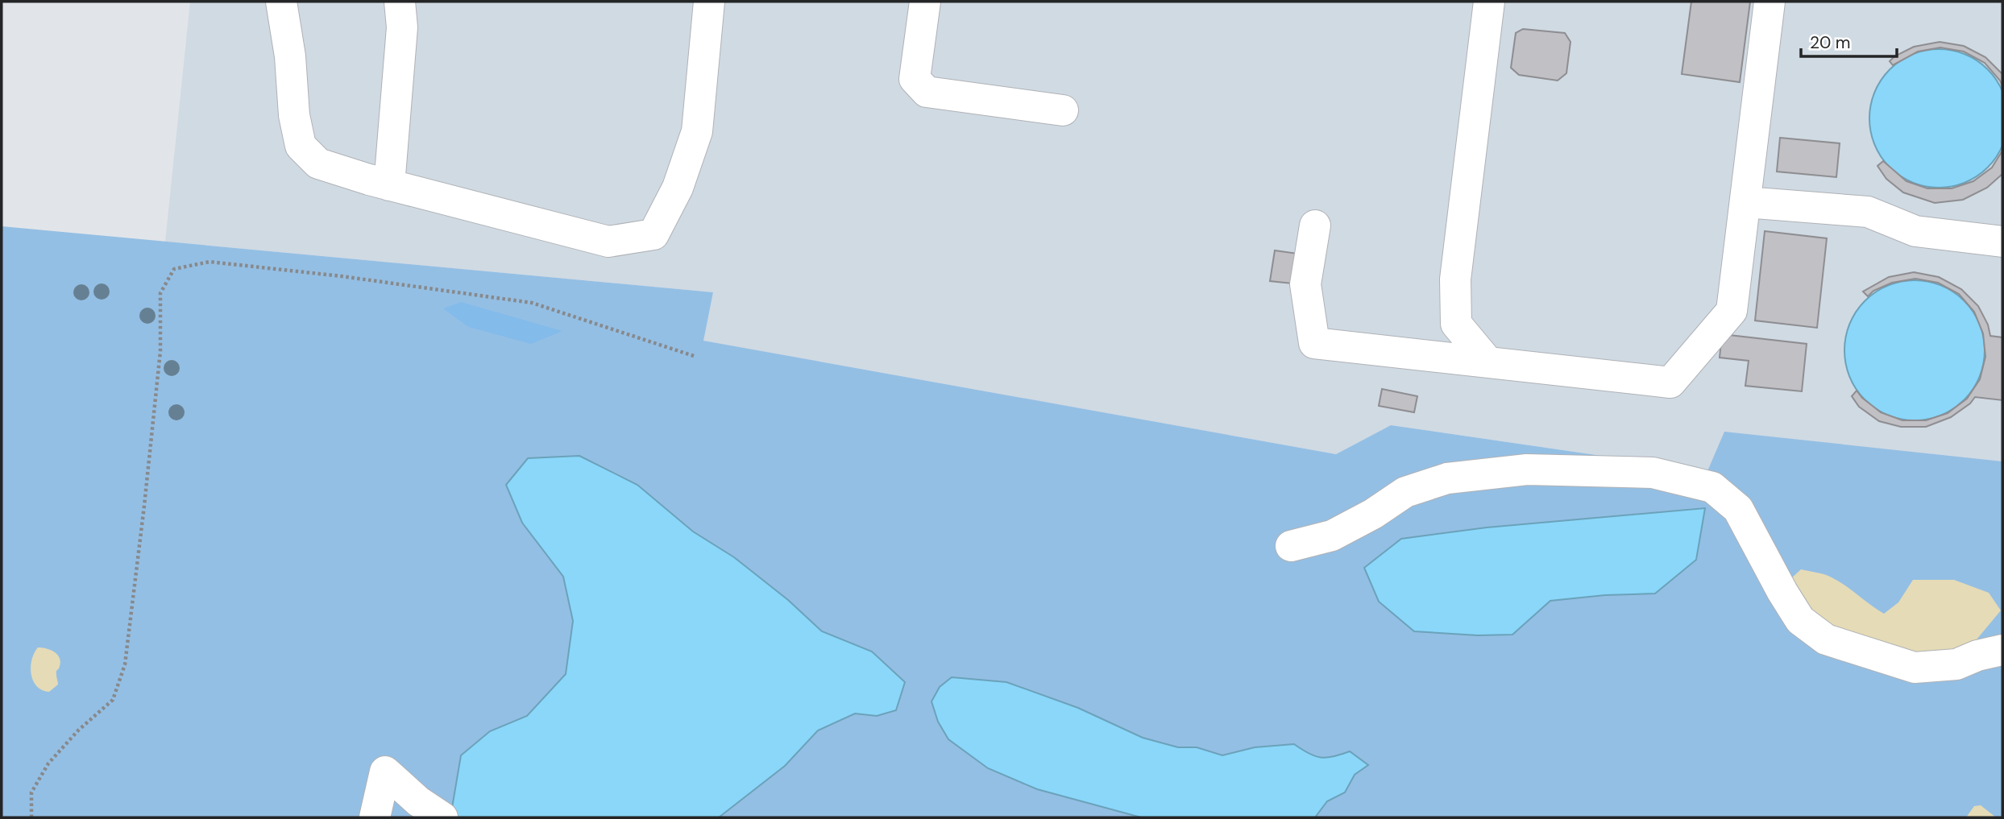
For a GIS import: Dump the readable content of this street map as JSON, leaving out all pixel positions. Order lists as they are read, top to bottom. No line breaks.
{"scale_bar":"20 m"}
